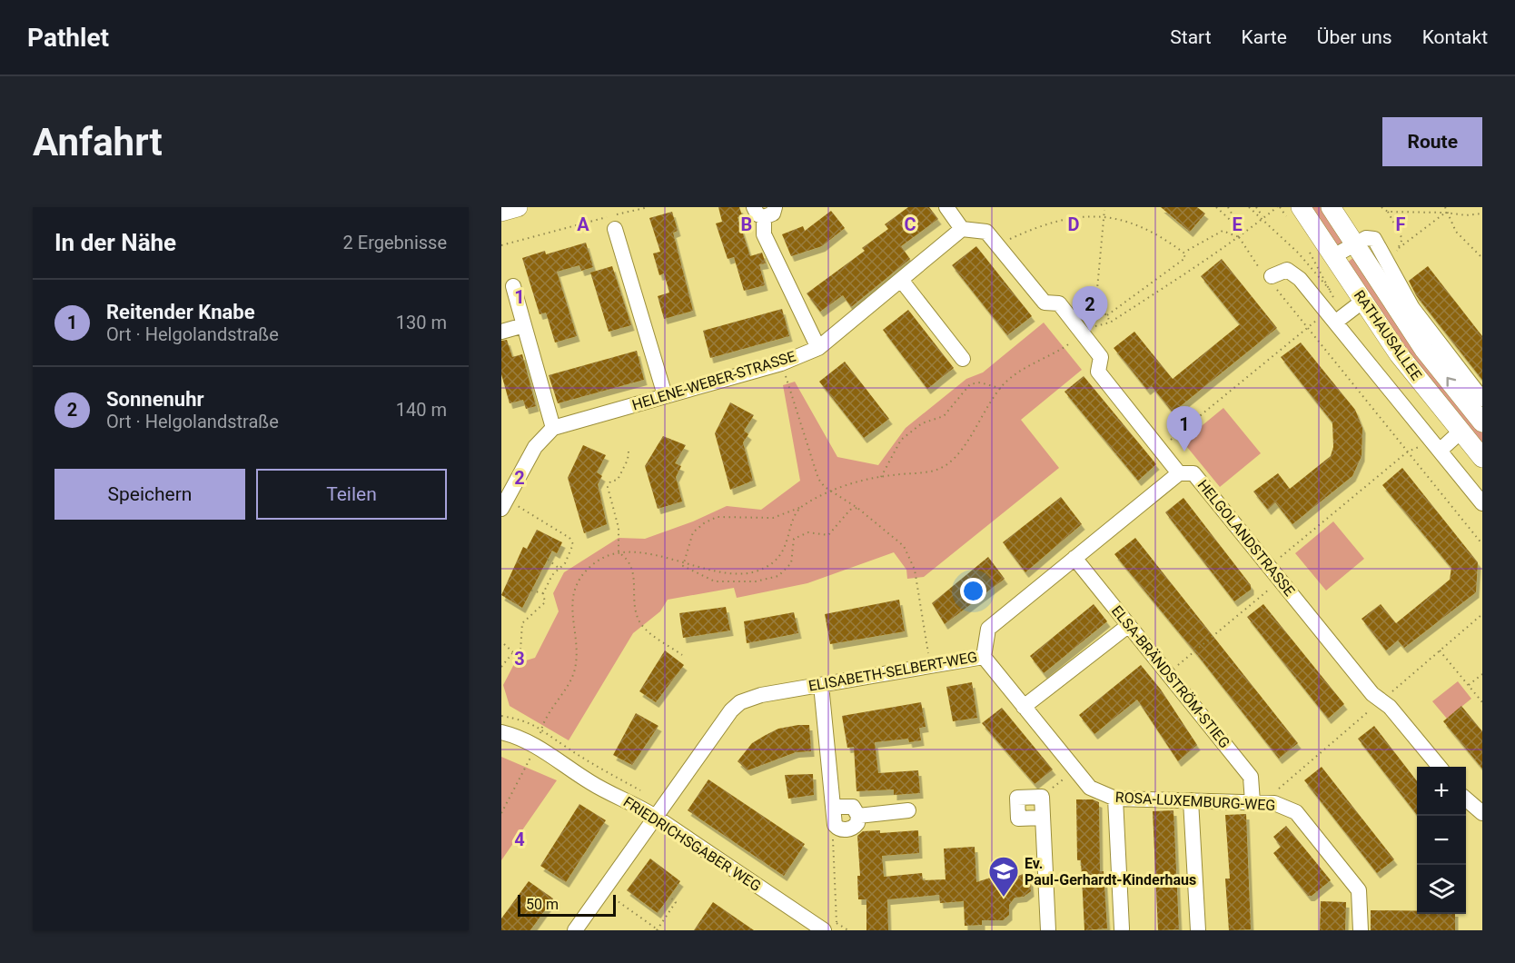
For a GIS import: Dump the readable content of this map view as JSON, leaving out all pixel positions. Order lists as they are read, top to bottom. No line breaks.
{"streets":{"main road":["RATHAUSALLEE"],"street":["HELENE-WEBER-STRASSE","HELGOLANDSTRASSE","ELISABETH-SELBERT-WEG","ELSA-BRÄNDSTRÖM-STIEG","ROSA-LUXEMBURG-WEG","FRIEDRICHSGABER WEG"]},"crossings":[["HELENE-WEBER-STRASSE","HELGOLANDSTRASSE"],["HELGOLANDSTRASSE","ELISABETH-SELBERT-WEG"],["ELISABETH-SELBERT-WEG","ELSA-BRÄNDSTRÖM-STIEG"],["ELISABETH-SELBERT-WEG","ROSA-LUXEMBURG-WEG"],["ELISABETH-SELBERT-WEG","FRIEDRICHSGABER WEG"],["ELSA-BRÄNDSTRÖM-STIEG","ROSA-LUXEMBURG-WEG"]],"places":{"school or university":["Ev. Paul-Gerhardt-Kinderhaus"]},"scale_bar":"50 m","page":{"header":"Pathlet","nav":["Start","Karte","Über uns","Kontakt"],"buttons":["Route",["Speichern","Teilen"]],"title":"Anfahrt","heading":["In der Nähe","2 Ergebnisse"],"list":[{"mark":"1","name":"Reitender Knabe","note":"Ort · Helgolandstraße","value":"130 m"},{"mark":"2","name":"Sonnenuhr","note":"Ort · Helgolandstraße","value":"140 m"}],"pins":["2","1"],"map_buttons":["+","−"],"scale":"50 m"},"grid":{"columns":["A","B","C","D","E","F"],"rows":["1","2","3","4"]}}
